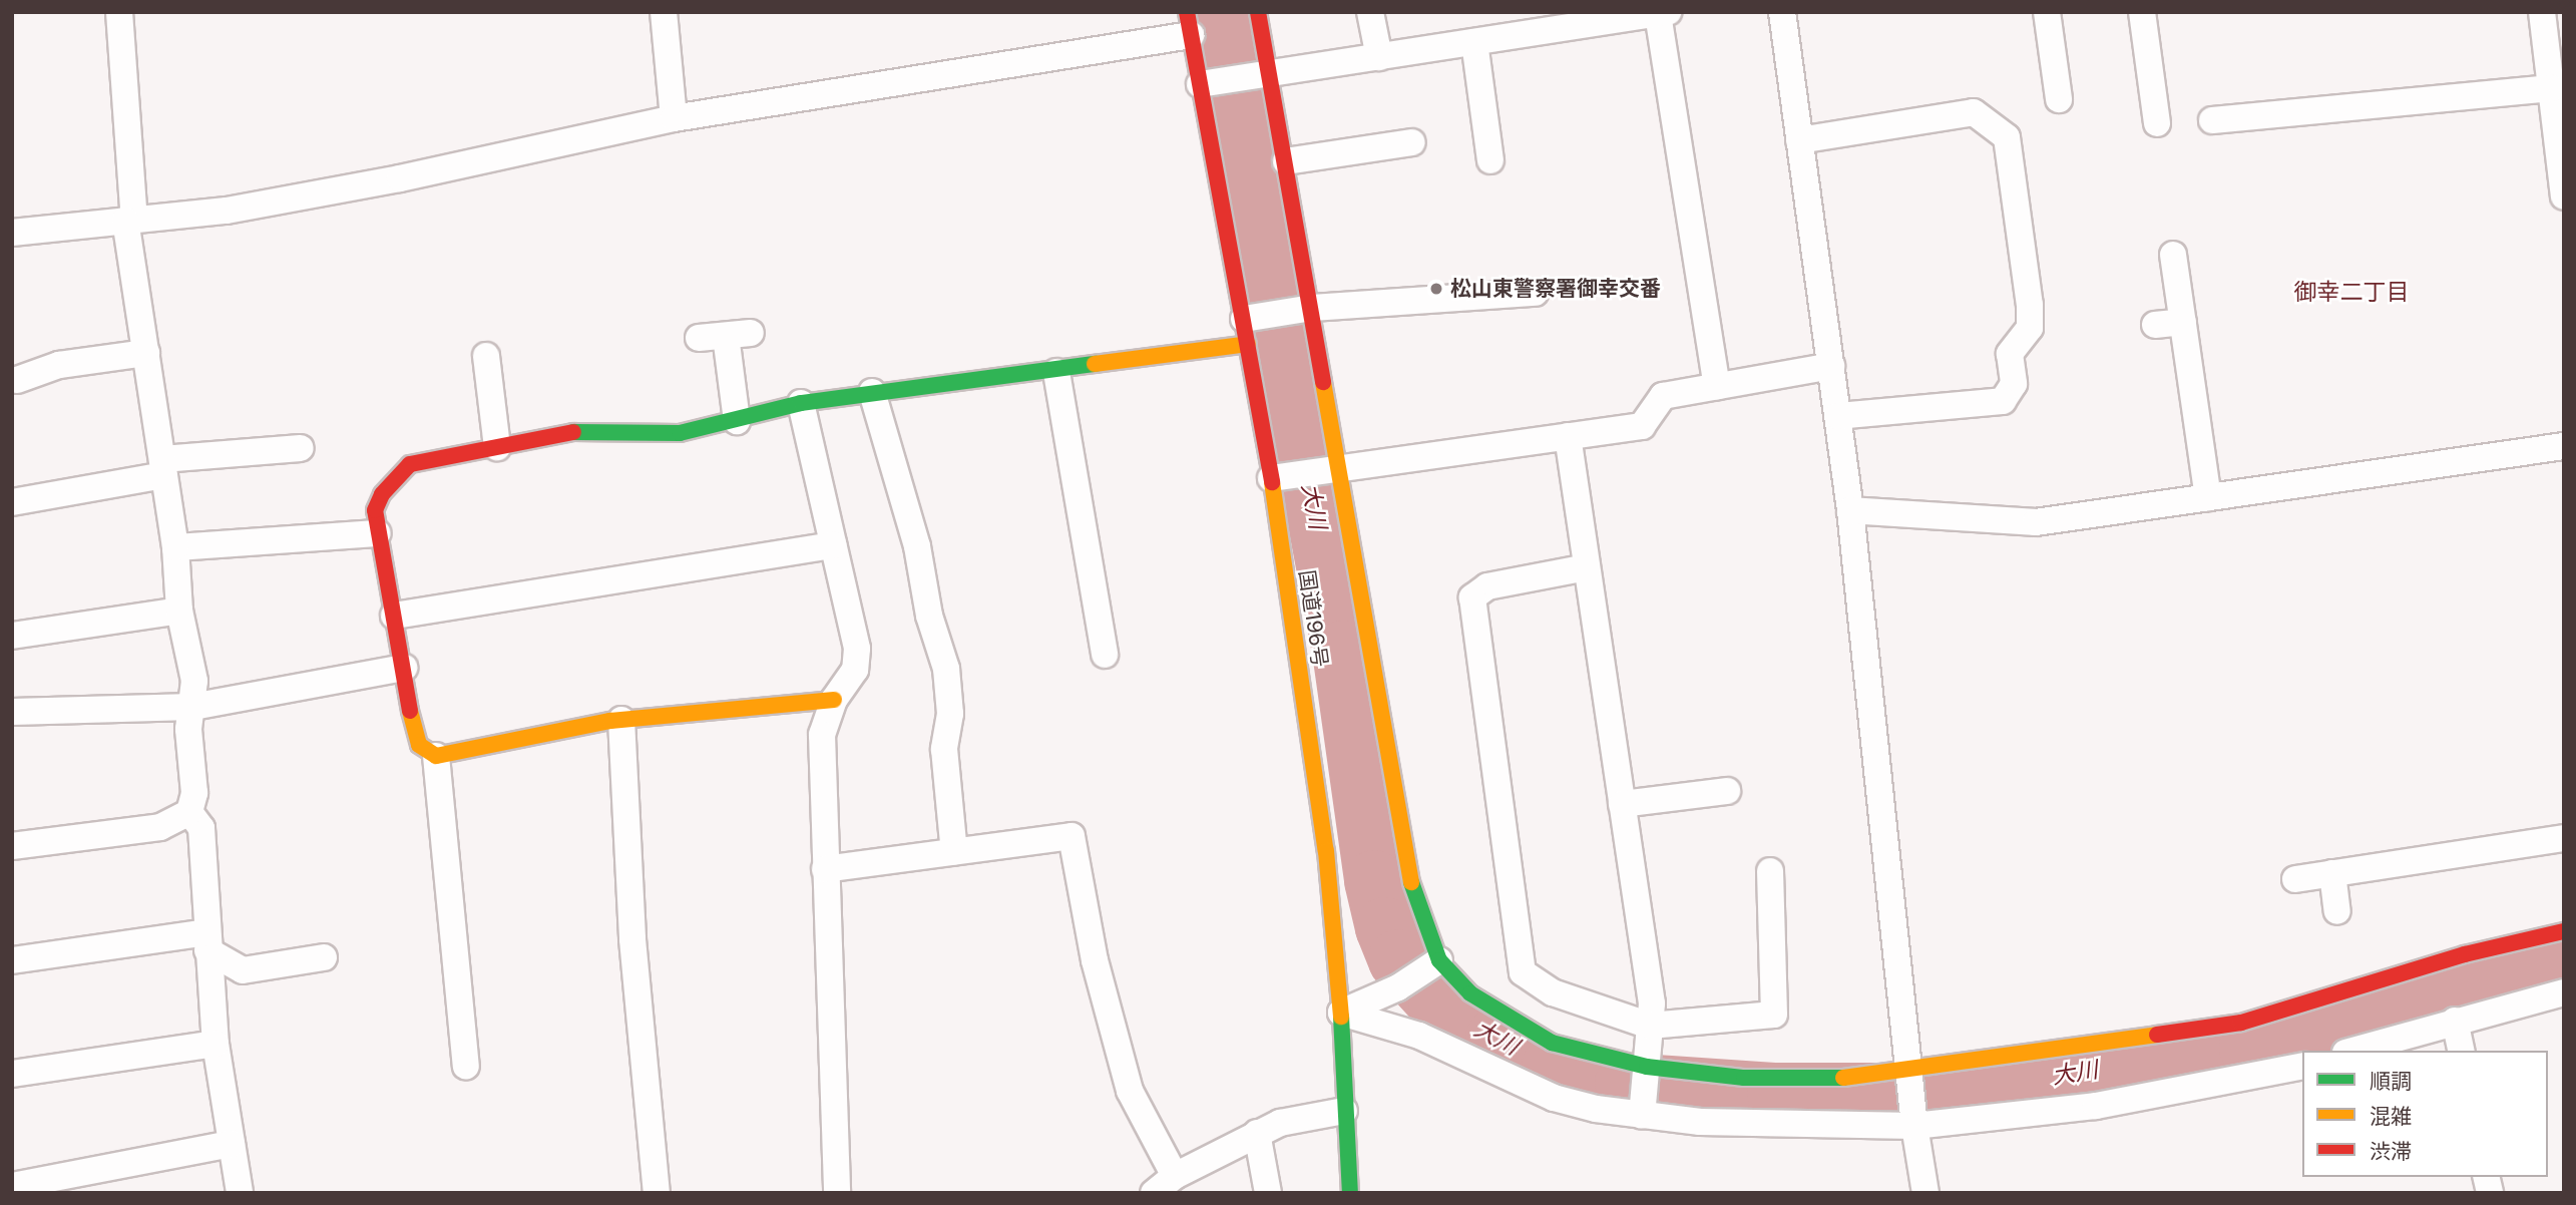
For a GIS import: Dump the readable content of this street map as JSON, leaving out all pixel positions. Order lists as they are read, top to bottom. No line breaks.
{"streets":{"main road":["国道196号"]},"districts":["御幸二丁目"],"water":["大川"],"places":["松山東警察署御幸交番"],"legend":["順調","混雑","渋滞"]}
